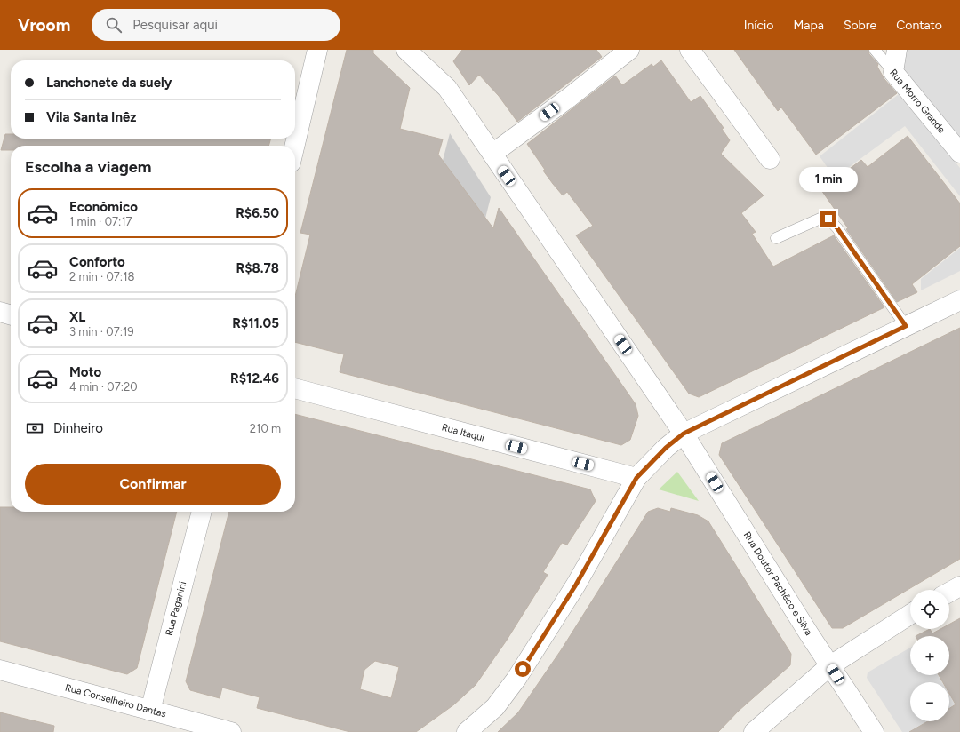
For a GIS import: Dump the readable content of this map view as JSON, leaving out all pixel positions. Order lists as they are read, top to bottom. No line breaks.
{"streets":{"street":["Rua Morro Grande","Rua Itaqui","Rua Doutor Pachêco e Silva","Rua Paganini","Rua Conselheiro Dantas"]},"crossings":[["Rua Paganini","Rua Conselheiro Dantas"]],"page":{"header":"Vroom","search":"Pesquisar aqui","nav":["Início","Mapa","Sobre","Contato"],"banner":["Lanchonete da suely","Vila Santa Inêz"],"heading":"Escolha a viagem","bubble":"1 min","list":[{"name":"Econômico","note":"1 min · 07:17","value":"R$6.50"},{"name":"Conforto","note":"2 min · 07:18","value":"R$8.78"},{"name":"XL","note":"3 min · 07:19","value":"R$11.05"},{"name":"Moto","note":"4 min · 07:20","value":"R$12.46"}],"pay":["Dinheiro","210 m"],"buttons":"Confirmar","map_buttons":["+","−"]}}
